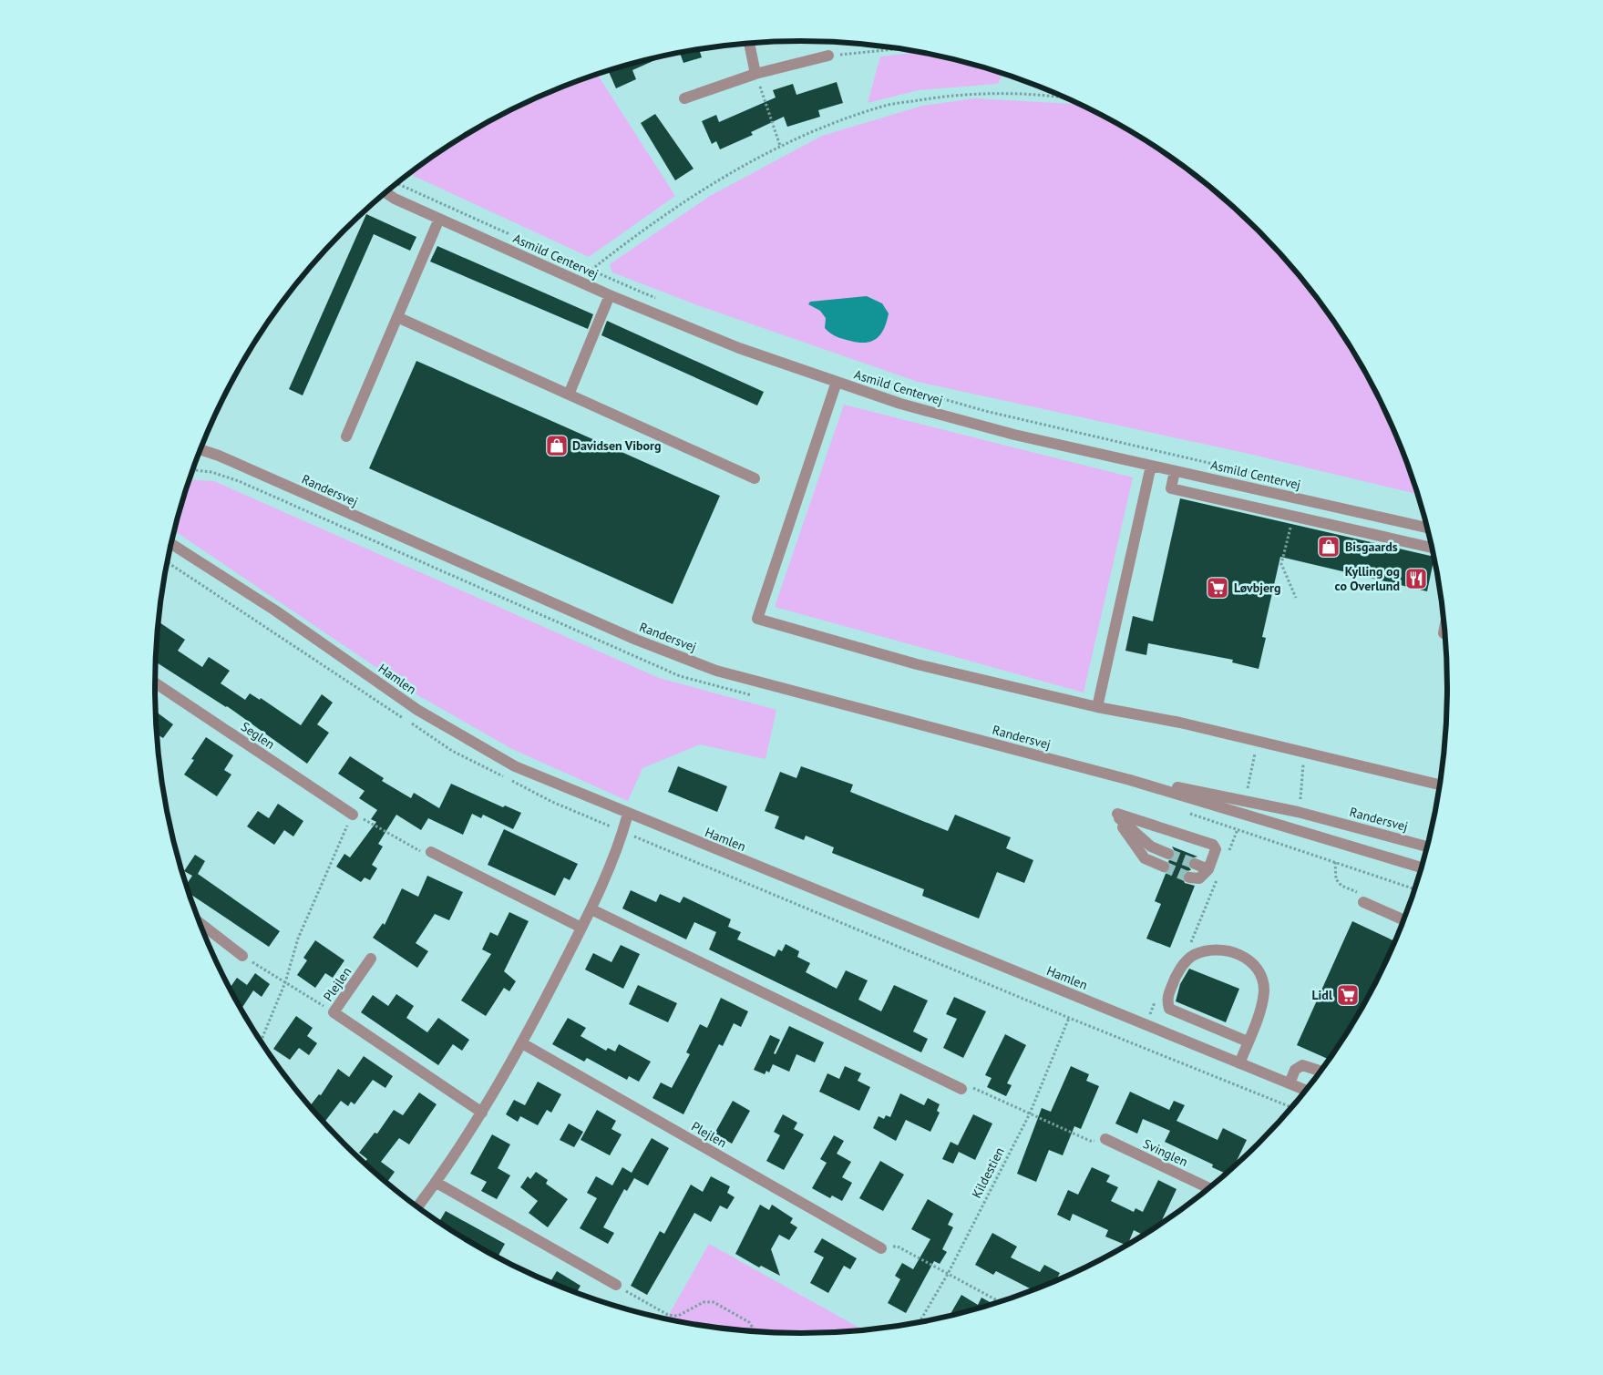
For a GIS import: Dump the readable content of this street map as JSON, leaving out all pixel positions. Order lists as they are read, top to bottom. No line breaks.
{"streets":{"street":["Asmild Centervej","Randersvej","Hamlen","Seglen","Plejlen","Svinglen"],"path":["Kildestien"]},"places":{"shop":["Davidsen Viborg","Bisgaards"],"restaurant":["Kylling og co Overlund"],"supermarket":["Løvbjerg","Lidl"]}}
